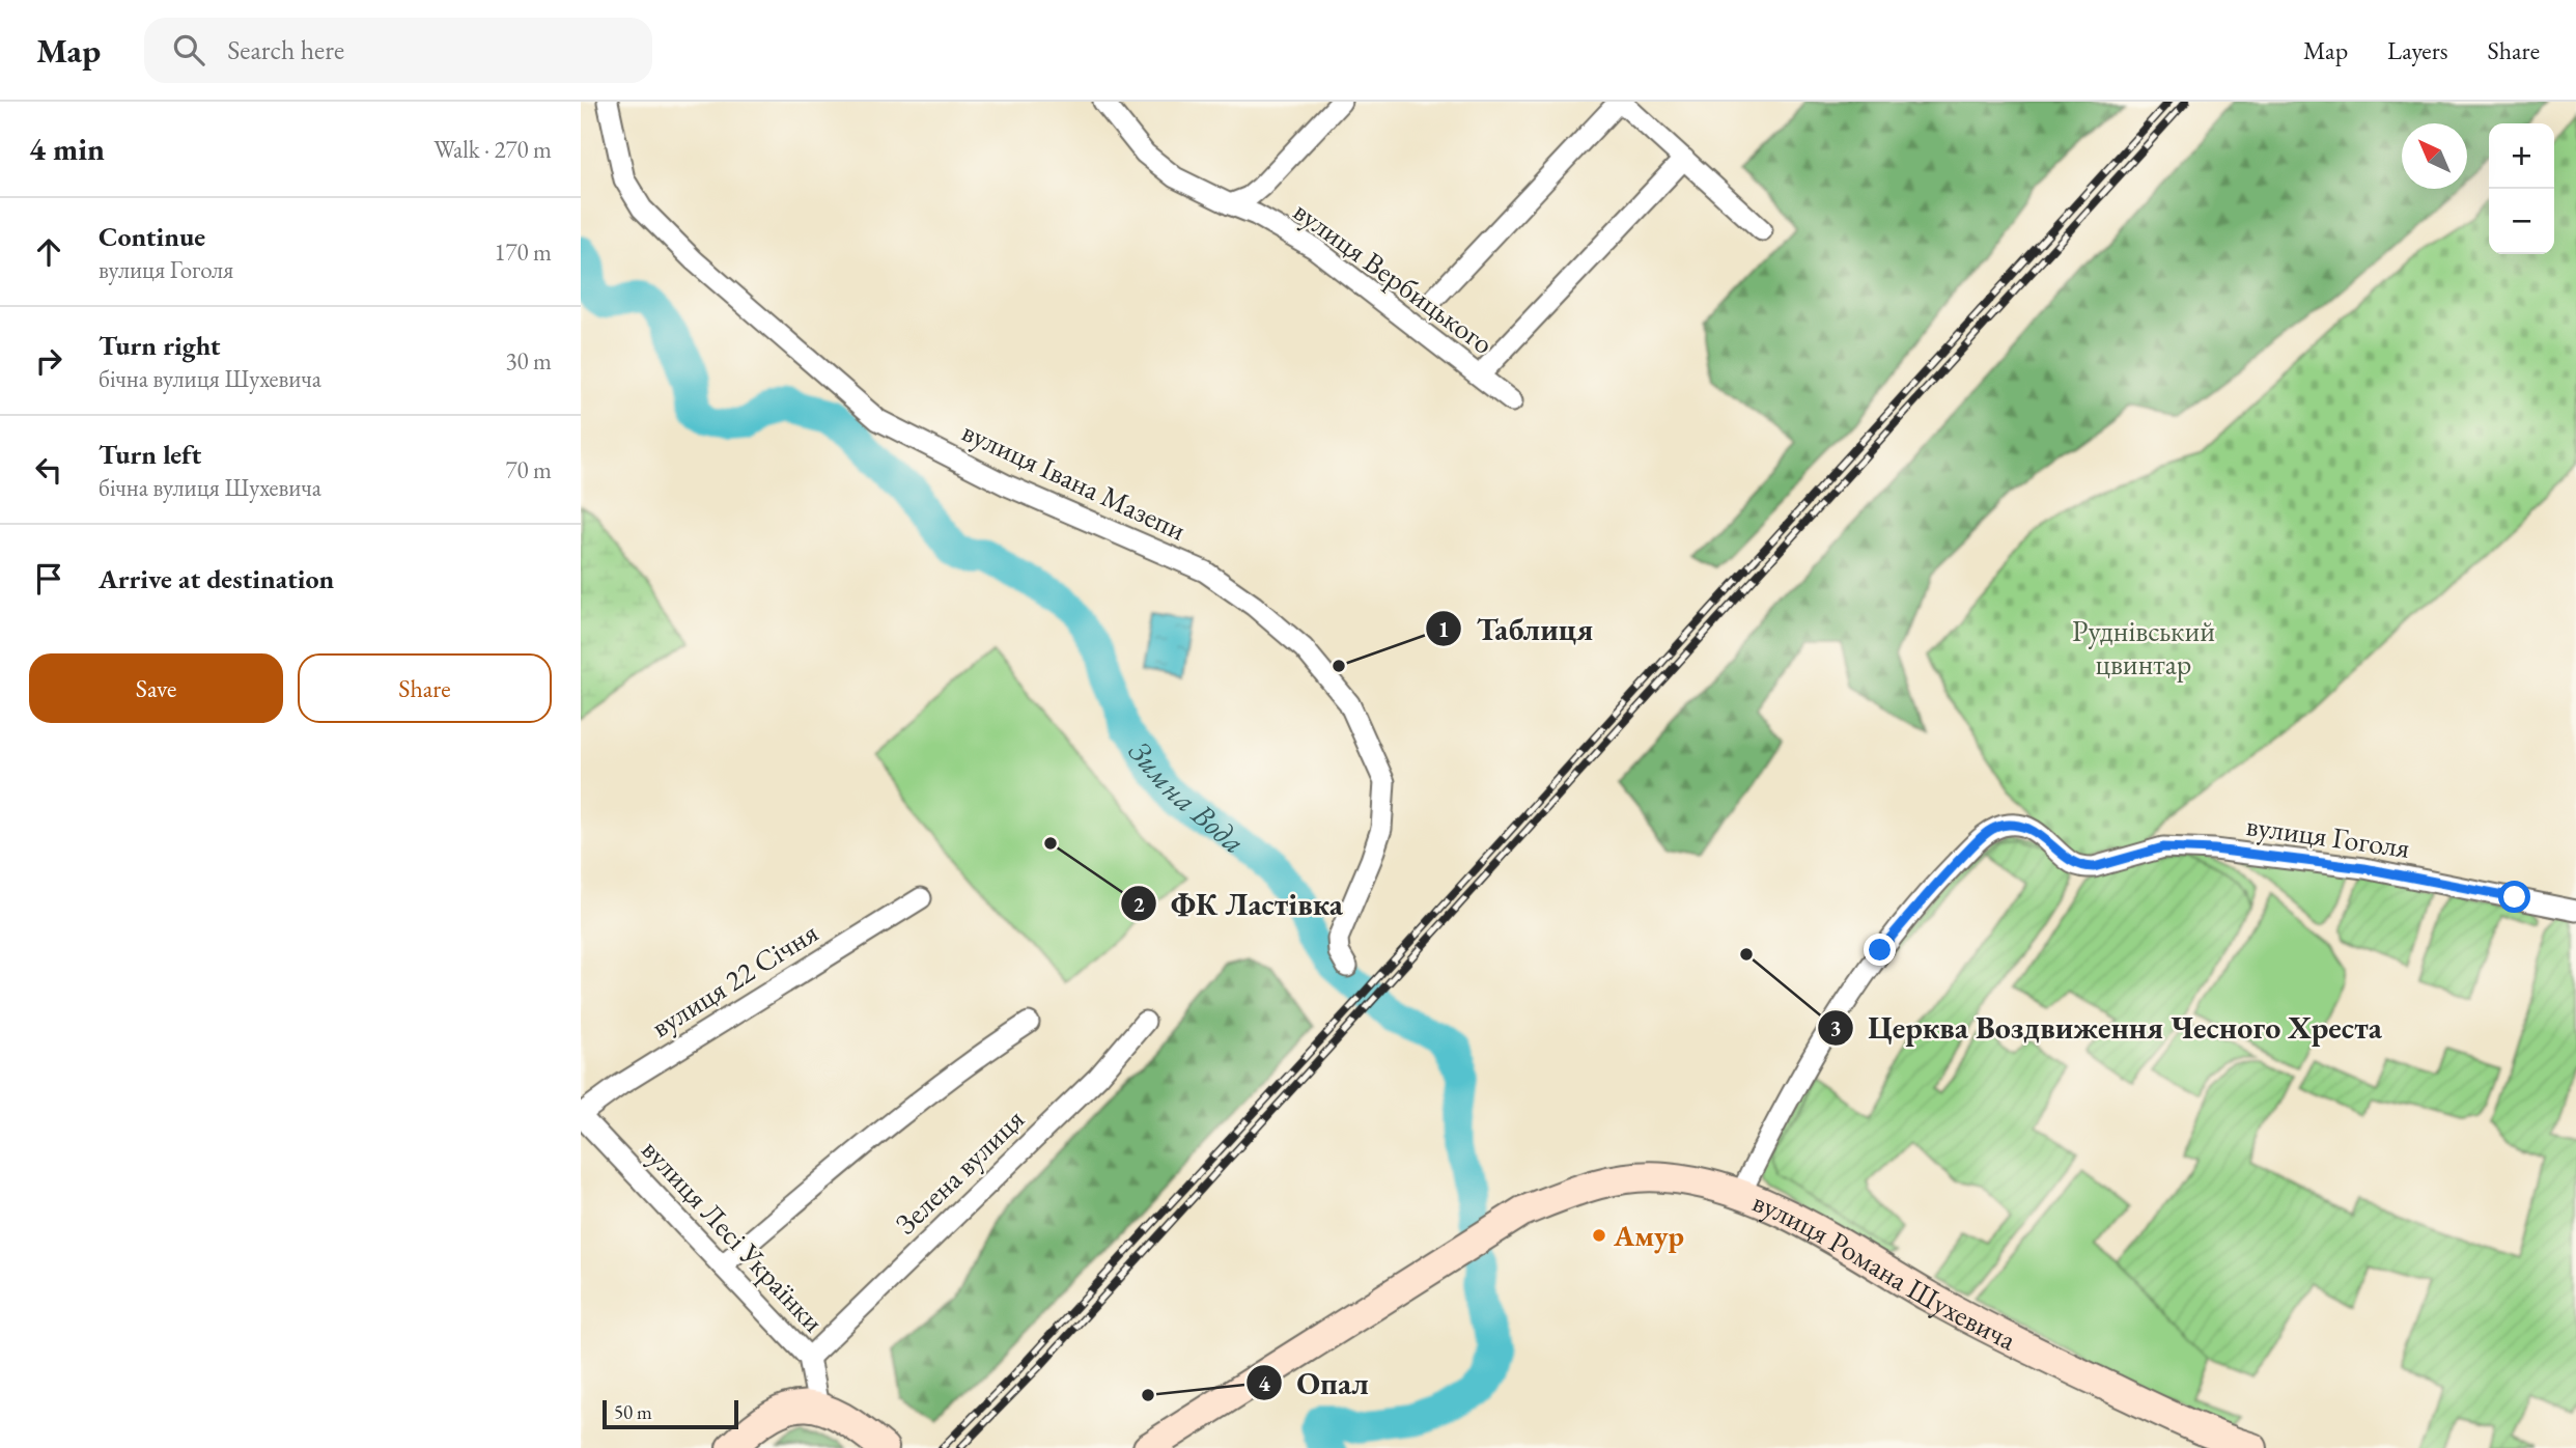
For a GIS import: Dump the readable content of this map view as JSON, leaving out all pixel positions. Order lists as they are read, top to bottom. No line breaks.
{"streets":{"main road":["вулиця Романа Шухевича"],"street":["вулиця Вербицького","вулиця Івана Мазепи","вулиця Гоголя","вулиця 22 Січня","Зелена вулиця","вулиця Лесі Українки"]},"crossings":[["вулиця Гоголя","вулиця Романа Шухевича"],["вулиця 22 Січня","вулиця Лесі Українки"],["Зелена вулиця","вулиця Лесі Українки"]],"water":["Зимна Вода"],"parks":["Руднівський цвинтар"],"places":["Таблиця","ФК Ластівка","Церква Воздвиження Чесного Хреста","Амур","Опал"],"scale_bar":"50 m","north":"top left","page":{"header":"Map","search":"Search here","nav":["Map","Layers","Share"],"heading":["4 min","Walk · 270 m"],"map_buttons":["+","−"],"list":[["Continue","вулиця Гоголя","170 m"],["Turn right","бічна вулиця Шухевича","30 m"],["Turn left","бічна вулиця Шухевича","70 m"],"Arrive at destination"],"buttons":["Save","Share"],"scale":"50 m"}}
